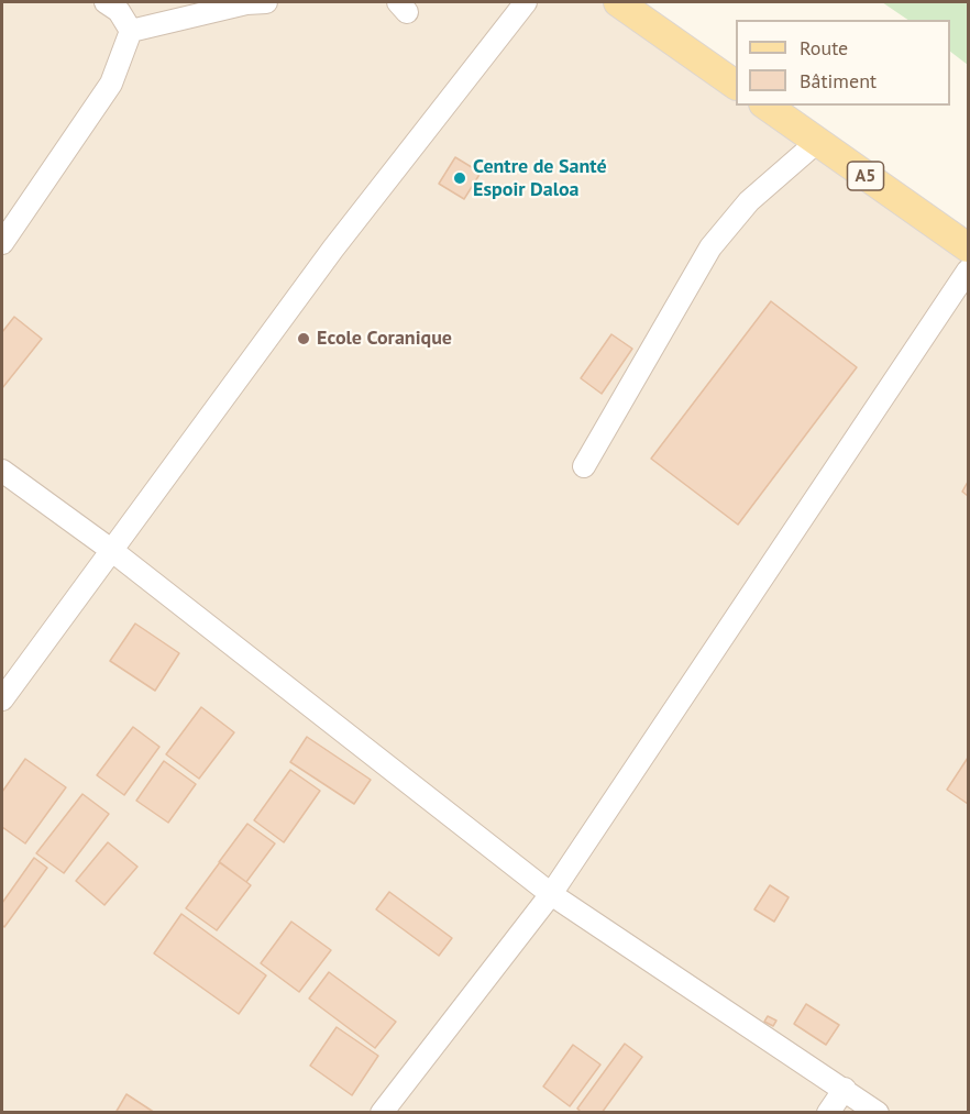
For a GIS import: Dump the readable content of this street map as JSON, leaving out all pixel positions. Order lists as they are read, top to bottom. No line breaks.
{"streets":{"main road":["A5"]},"places":["Centre de Santé Espoir Daloa","Ecole Coranique"],"legend":["Route","Bâtiment"]}
